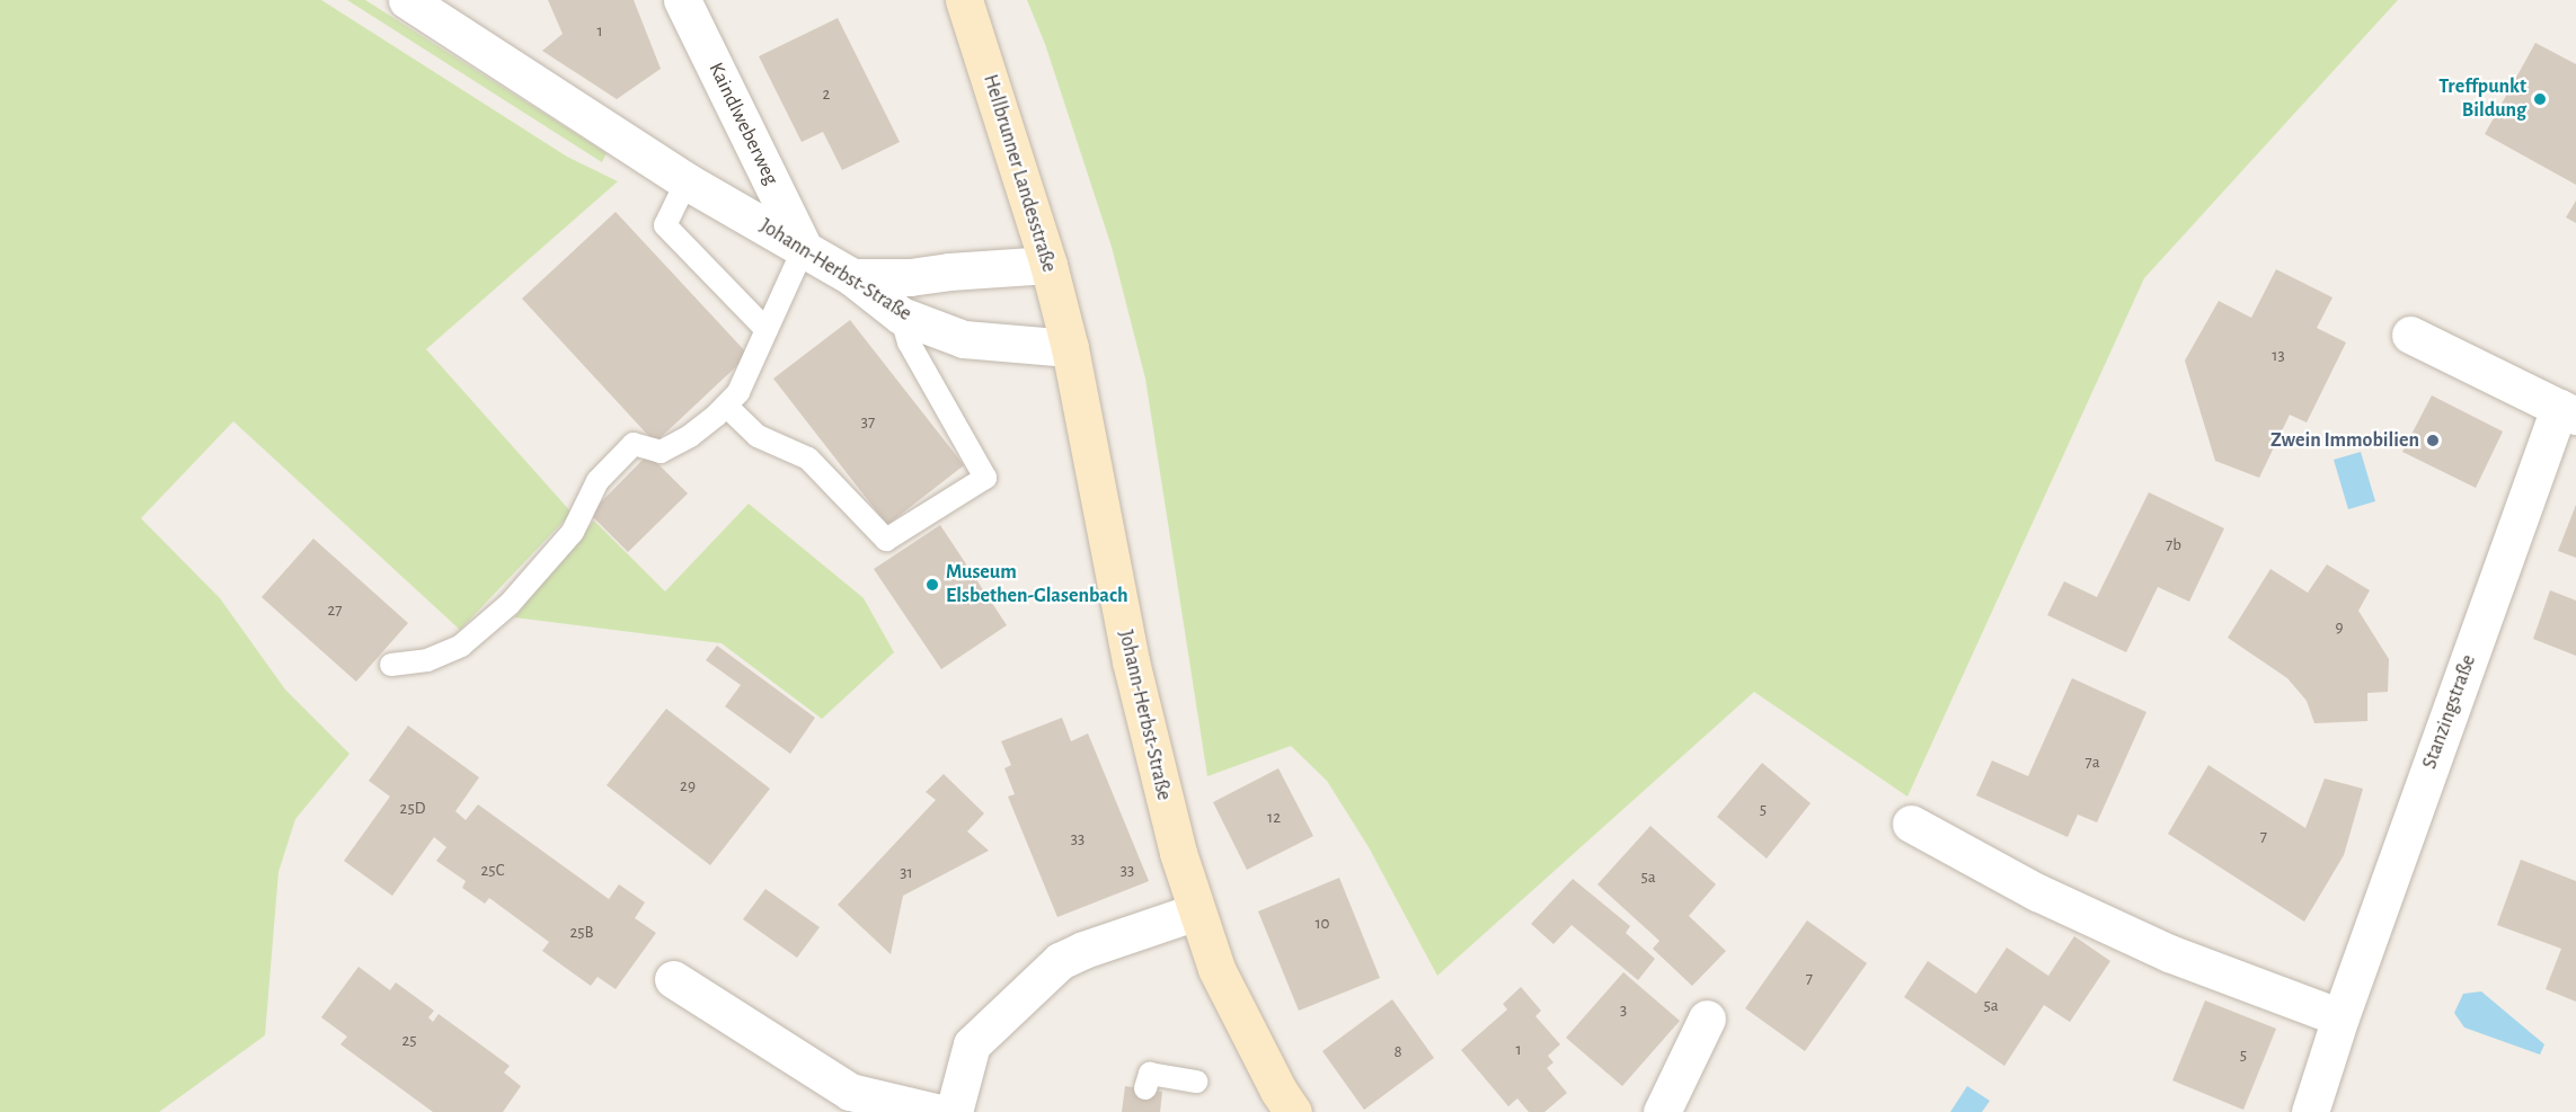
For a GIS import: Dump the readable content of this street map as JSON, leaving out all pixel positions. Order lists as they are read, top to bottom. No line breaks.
{"streets":{"main road":["Hellbrunner Landesstraße","Johann-Herbst-Straße"],"street":["Kaindlweberweg","Stanzingstraße"]},"crossings":[["Kaindlweberweg","Johann-Herbst-Straße"],["Hellbrunner Landesstraße","Johann-Herbst-Straße"]],"places":["Treffpunkt Bildung","Zwein Immobilien","Museum Elsbethen-Glasenbach"],"house_numbers":["1","2","13","37","7b","27","9","7a","29","25D","5","12","7","33","25C","33","31","5a","10","25B","7","5a","3","25","1","8","5"]}
